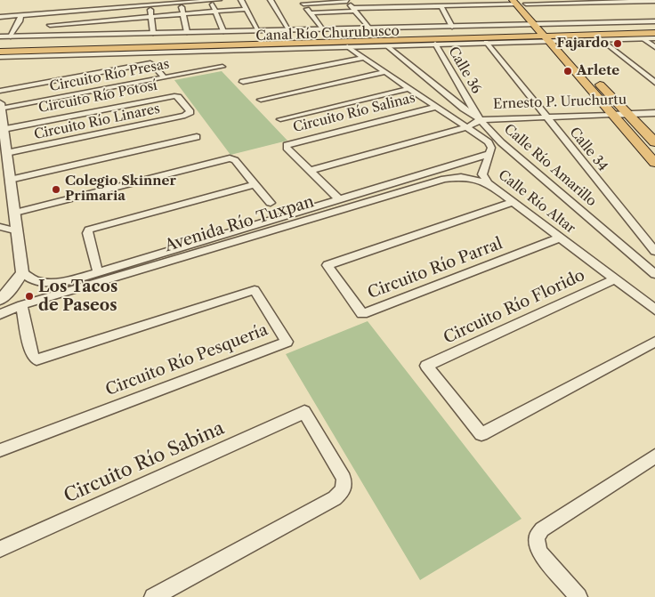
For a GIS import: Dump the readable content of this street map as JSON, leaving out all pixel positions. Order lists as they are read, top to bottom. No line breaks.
{"streets":{"main road":["Canal Río Churubusco"],"street":["Calle 36","Circuito Río Presas","Circuito Río Potosí","Ernesto P. Uruchurtu","Circuito Río Salinas","Circuito Río Linares","Calle 34","Calle Río Amarillo","Calle Río Altar","Avenida Río Tuxpan","Circuito Río Parral","Circuito Río Florido","Circuito Río Pesquería","Circuito Río Sabina"]},"crossings":[["Canal Río Churubusco","Calle 36"],["Canal Río Churubusco","Calle 34"],["Canal Río Churubusco","Calle Río Amarillo"],["Canal Río Churubusco","Calle Río Altar"],["Calle 36","Ernesto P. Uruchurtu"],["Calle 36","Calle Río Amarillo"],["Circuito Río Presas","Circuito Río Potosí"],["Circuito Río Potosí","Circuito Río Linares"],["Ernesto P. Uruchurtu","Calle 34"],["Ernesto P. Uruchurtu","Calle Río Amarillo"],["Ernesto P. Uruchurtu","Calle Río Altar"],["Circuito Río Salinas","Calle Río Altar"],["Circuito Río Salinas","Avenida Río Tuxpan"],["Calle Río Altar","Avenida Río Tuxpan"],["Calle Río Altar","Circuito Río Parral"],["Calle Río Altar","Circuito Río Florido"],["Avenida Río Tuxpan","Circuito Río Pesquería"]],"places":["Fajardo","Arlete","Colegio Skinner Primaria","Los Tacos de Paseos"]}
